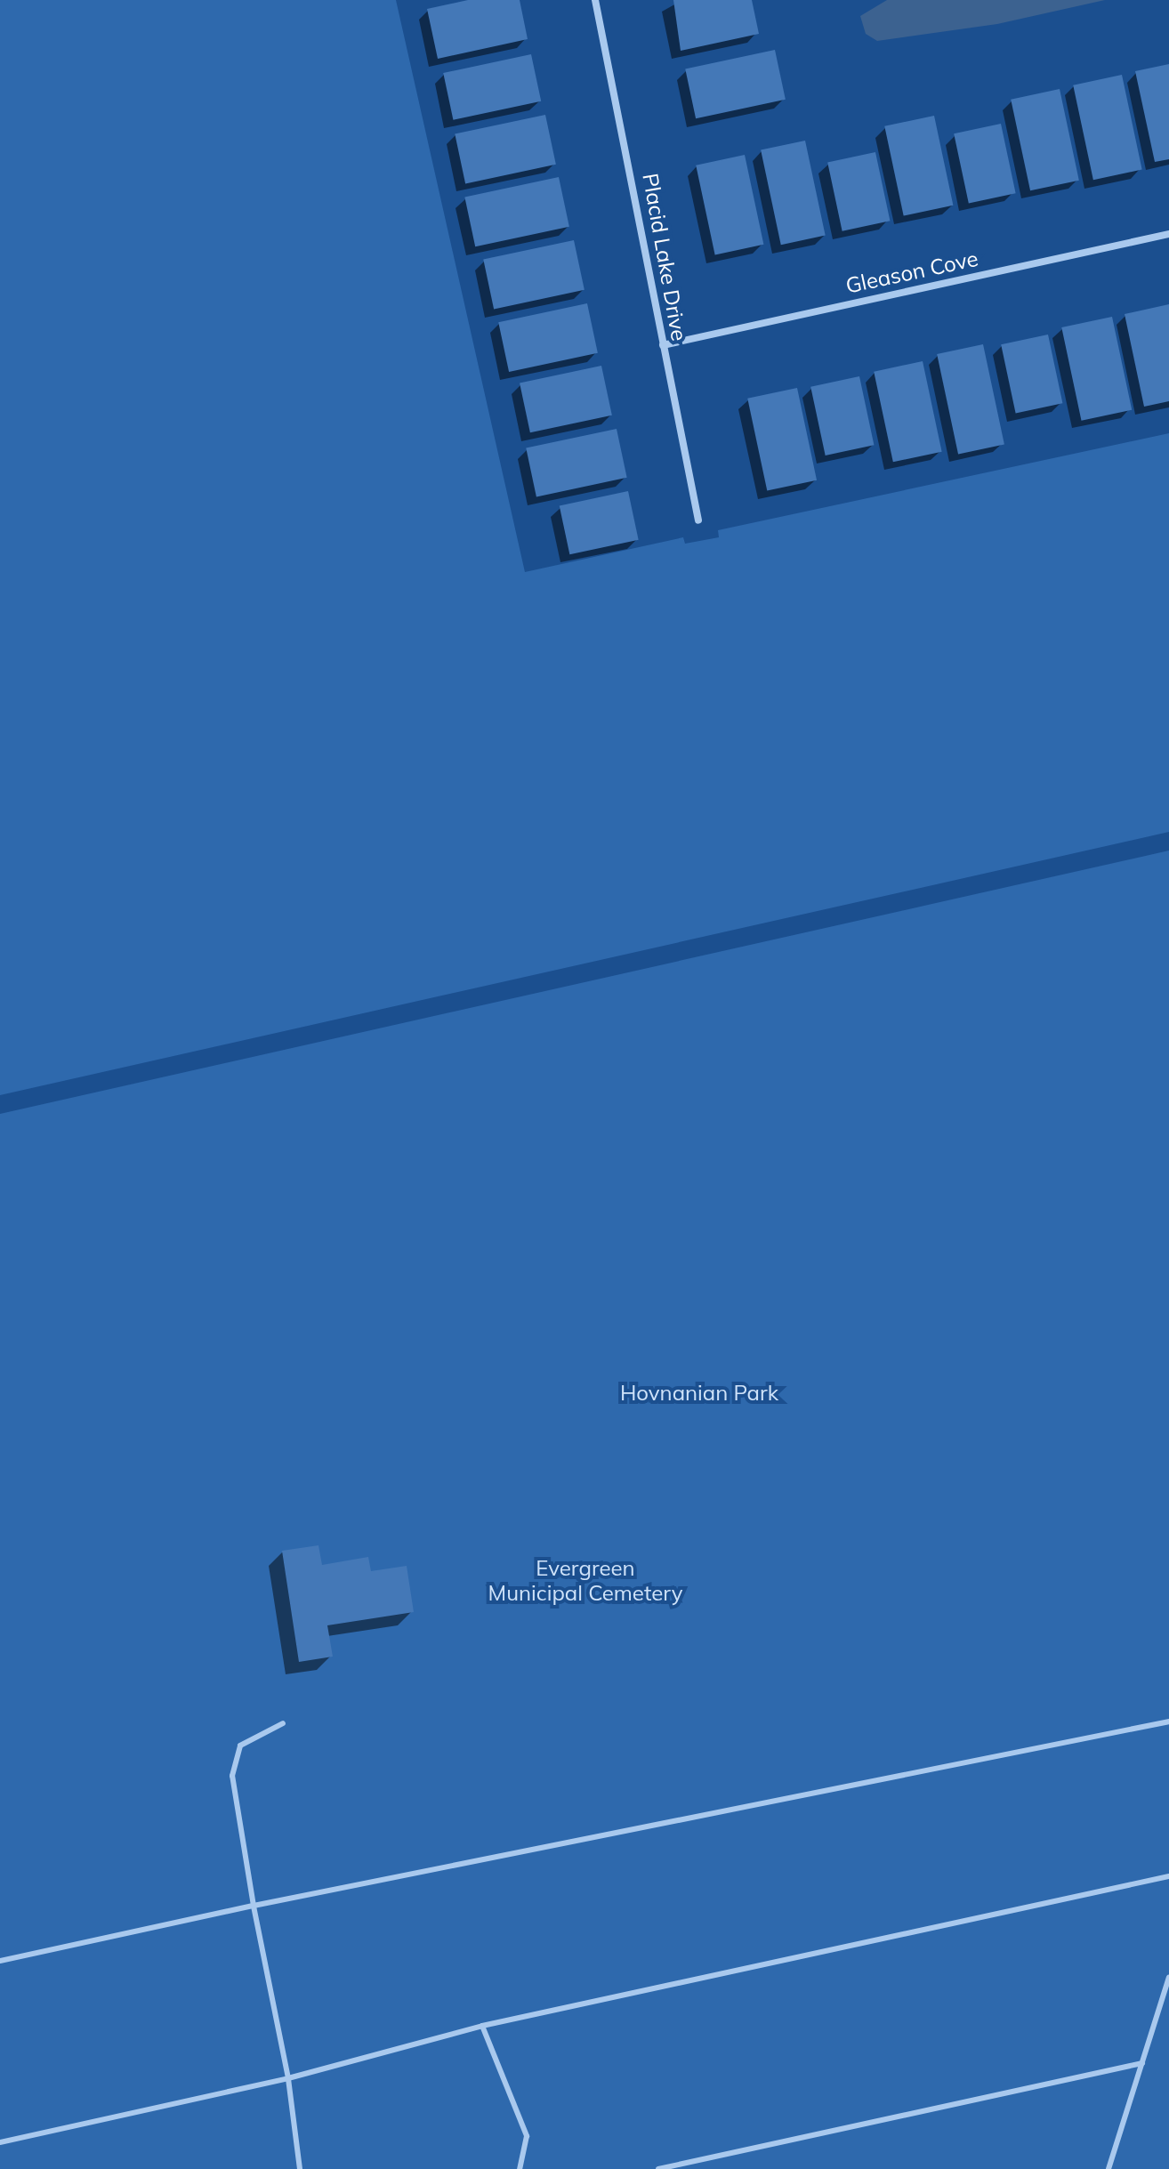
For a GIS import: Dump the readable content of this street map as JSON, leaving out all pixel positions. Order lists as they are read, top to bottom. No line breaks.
{"streets":{"street":["Placid Lake Drive","Gleason Cove"]},"crossings":[["Placid Lake Drive","Gleason Cove"]],"parks":["Hovnanian Park","Evergreen Municipal Cemetery"]}
